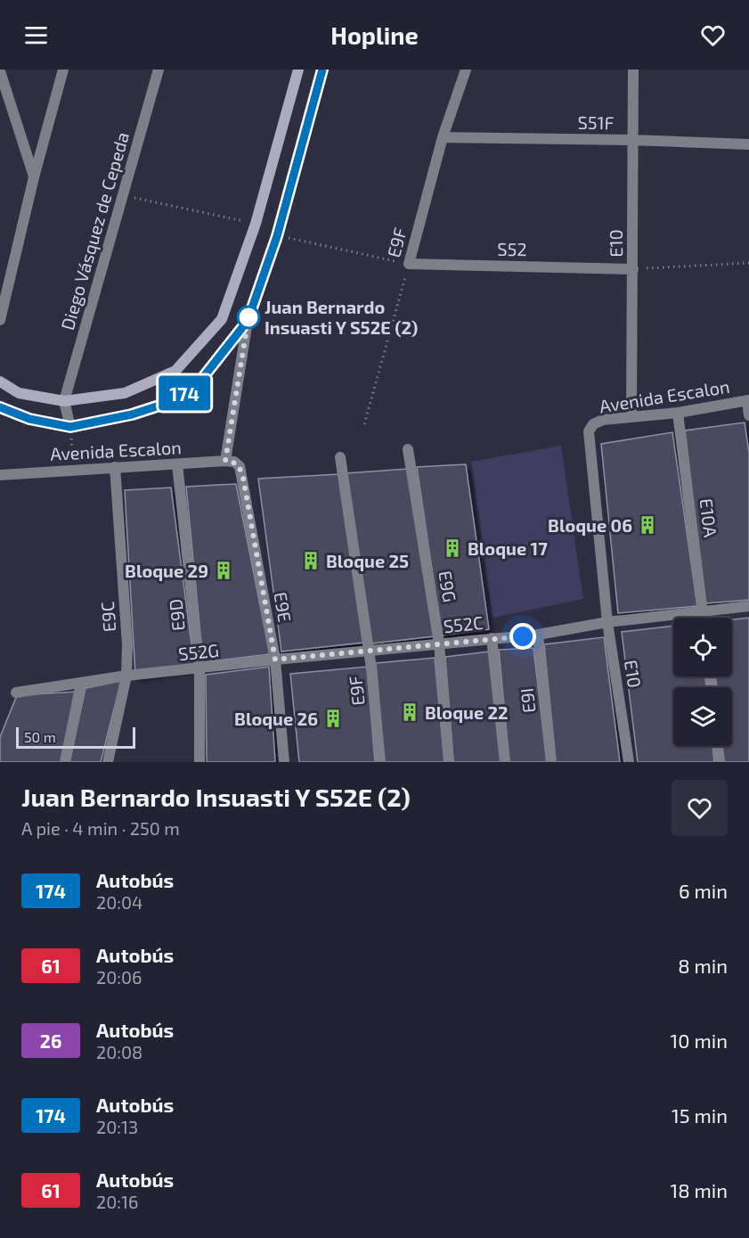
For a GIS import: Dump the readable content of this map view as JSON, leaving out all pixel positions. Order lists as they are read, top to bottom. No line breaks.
{"streets":{"street":["S51F","Diego Vásquez de Cepeda","E9F","E10","S52","Avenida Escalon","E10A","E9G","E9E","E9D","E9C","S52C","S52G","E9I"]},"crossings":[["S51F","E9F"],["S51F","E10"],["E9F","S52"],["E9F","S52C"],["E10","S52"],["E10","Avenida Escalon"],["E10","S52C"],["Avenida Escalon","E10A"],["Avenida Escalon","E9E"],["Avenida Escalon","E9D"],["Avenida Escalon","E9C"],["E10A","S52C"],["E9G","S52C"],["E9E","S52C"],["E9E","S52G"],["E9D","S52G"],["E9C","S52G"],["S52C","S52G"],["S52C","E9I"]],"places":{"other":["Juan Bernardo Insuasti Y S52E (2)"],"building":["Bloque 06","Bloque 17","Bloque 25","Bloque 29","Bloque 22","Bloque 26"]},"lines":["bus line 174"],"scale_bar":"50 m","page":{"header":"Hopline","on_map":"174","scale":"50 m","heading":["Juan Bernardo Insuasti Y S52E (2)","A pie · 4 min · 250 m"],"list":[{"mark":"174","name":"Autobús","note":"20:04","value":"6 min"},{"mark":"61","name":"Autobús","note":"20:06","value":"8 min"},{"mark":"26","name":"Autobús","note":"20:08","value":"10 min"},{"mark":"174","name":"Autobús","note":"20:13","value":"15 min"},{"mark":"61","name":"Autobús","note":"20:16","value":"18 min"}]}}
